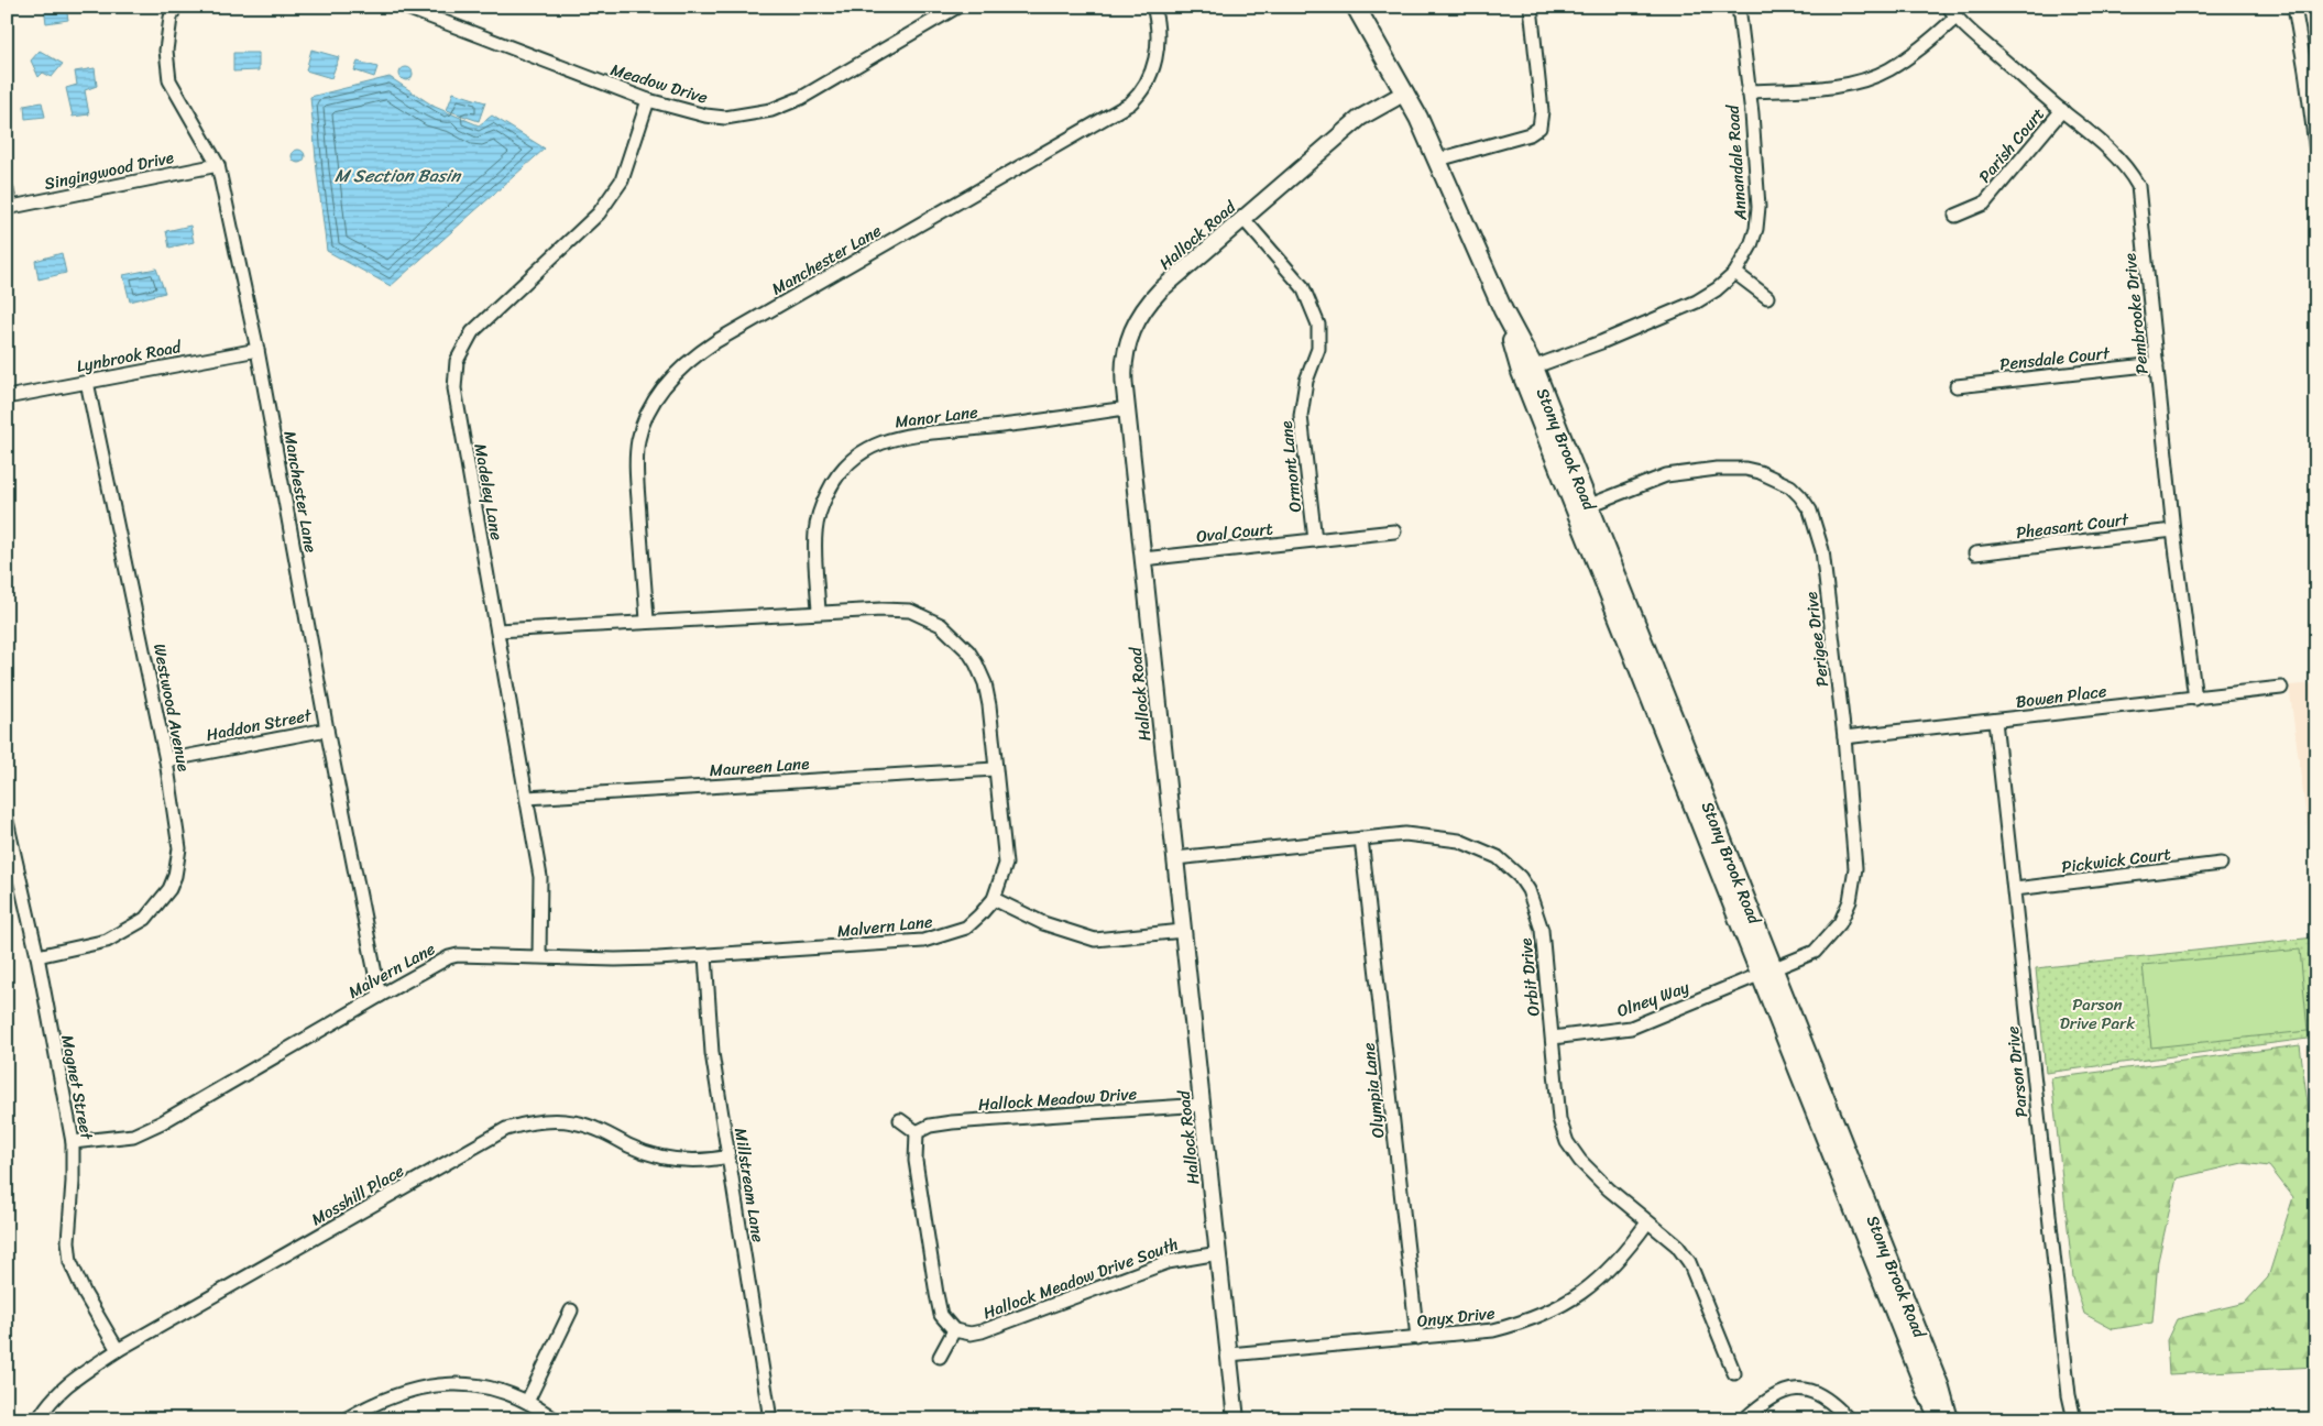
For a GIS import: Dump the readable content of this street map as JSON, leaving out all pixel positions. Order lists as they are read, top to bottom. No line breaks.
{"streets":{"main road":["Stony Brook Road"],"street":["Meadow Drive","Parish Court","Annandale Road","Singingwood Drive","Hallock Road","Manchester Lane","Pembrooke Drive","Lynbrook Road","Pensdale Court","Manor Lane","Ormont Lane","Madeley Lane","Pheasant Court","Oval Court","Perigee Drive","Bowen Place","Westwood Avenue","Haddon Street","Maureen Lane","Pickwick Court","Malvern Lane","Orbit Drive","Olney Way","Parson Drive","Magnet Street","Olympia Lane","Hallock Meadow Drive","Millstream Lane","Mosshill Place","Hallock Meadow Drive South","Onyx Drive"]},"crossings":[["Meadow Drive","Madeley Lane"],["Parish Court","Pembrooke Drive"],["Annandale Road","Stony Brook Road"],["Singingwood Drive","Manchester Lane"],["Hallock Road","Manor Lane"],["Hallock Road","Stony Brook Road"],["Hallock Road","Ormont Lane"],["Hallock Road","Oval Court"],["Hallock Road","Orbit Drive"],["Hallock Road","Hallock Meadow Drive"],["Hallock Road","Hallock Meadow Drive South"],["Hallock Road","Onyx Drive"],["Manchester Lane","Lynbrook Road"],["Manchester Lane","Haddon Street"],["Manchester Lane","Malvern Lane"],["Pembrooke Drive","Pensdale Court"],["Pembrooke Drive","Pheasant Court"],["Pembrooke Drive","Bowen Place"],["Lynbrook Road","Westwood Avenue"],["Manor Lane","Malvern Lane"],["Stony Brook Road","Perigee Drive"],["Stony Brook Road","Olney Way"],["Ormont Lane","Oval Court"],["Madeley Lane","Maureen Lane"],["Madeley Lane","Malvern Lane"],["Perigee Drive","Bowen Place"],["Perigee Drive","Olney Way"],["Bowen Place","Parson Drive"],["Westwood Avenue","Haddon Street"],["Westwood Avenue","Magnet Street"],["Maureen Lane","Malvern Lane"],["Pickwick Court","Parson Drive"],["Malvern Lane","Magnet Street"],["Malvern Lane","Millstream Lane"],["Orbit Drive","Olney Way"],["Orbit Drive","Olympia Lane"],["Orbit Drive","Onyx Drive"],["Magnet Street","Mosshill Place"],["Olympia Lane","Onyx Drive"],["Millstream Lane","Mosshill Place"]],"water":["M Section Basin"],"parks":["Parson Drive Park"]}
